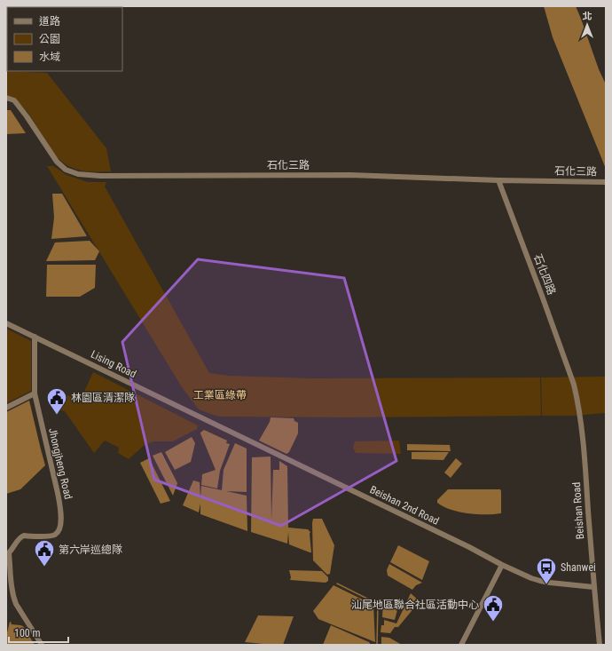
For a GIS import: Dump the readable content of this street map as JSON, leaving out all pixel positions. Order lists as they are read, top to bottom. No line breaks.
{"streets":{"street":["石化三路","石化四路","Lising Road","Jhongjheng Road","Beishan 2nd Road","Beishan Road"]},"crossings":[["石化三路","石化四路"],["石化四路","Beishan Road"],["Lising Road","Jhongjheng Road"],["Lising Road","Beishan 2nd Road"],["Beishan 2nd Road","Beishan Road"]],"parks":["工業區綠帶"],"places":{"public building":["林園區清潔隊","第六岸巡總隊","汕尾地區聯合社區活動中心"],"bus stop":["Shanwei"]},"legend":["道路","公園","水域"],"scale_bar":"100 m","north":"top"}
